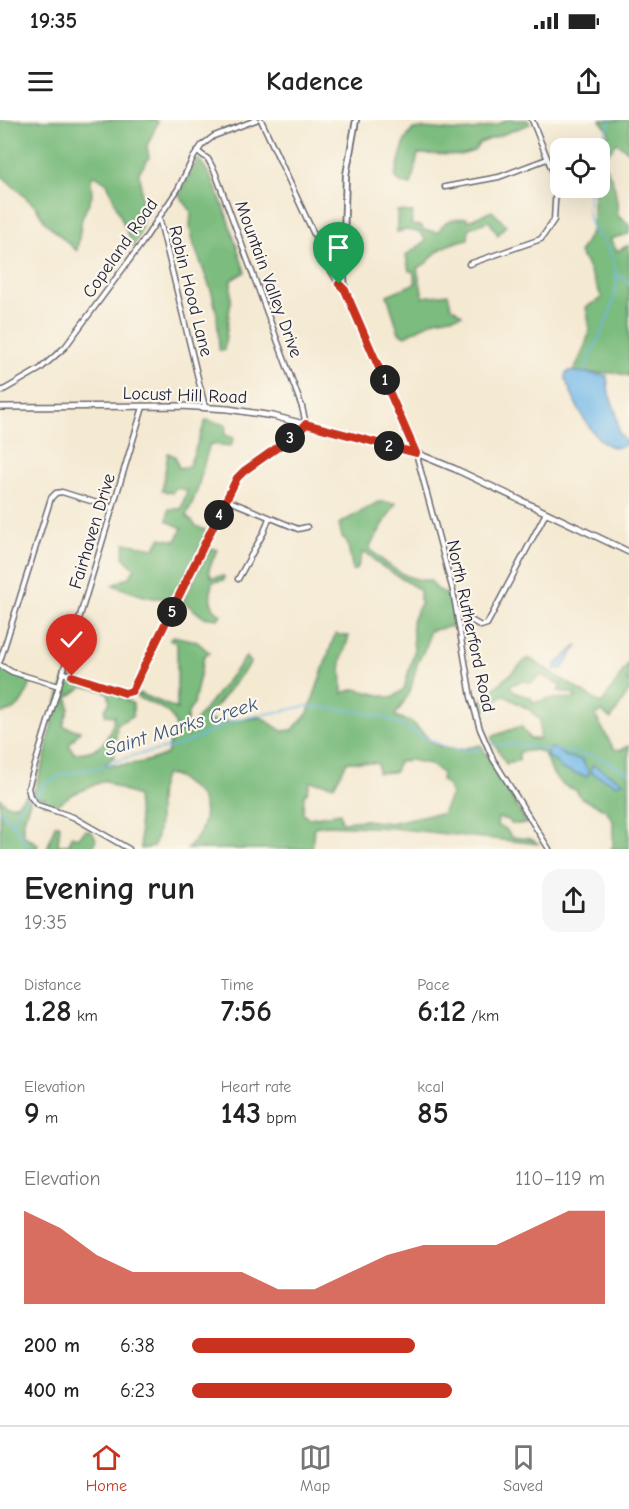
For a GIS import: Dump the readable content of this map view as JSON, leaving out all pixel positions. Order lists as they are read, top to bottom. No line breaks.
{"streets":{"main road":["Locust Hill Road"],"street":["Copeland Road","Mountain Valley Drive","Robin Hood Lane","Fairhaven Drive","North Rutherford Road"]},"crossings":[["Copeland Road","Mountain Valley Drive"],["Copeland Road","Robin Hood Lane"],["Mountain Valley Drive","Locust Hill Road"],["Robin Hood Lane","Locust Hill Road"],["Locust Hill Road","Fairhaven Drive"],["Locust Hill Road","North Rutherford Road"]],"water":["Saint Marks Creek"],"page":{"status":"19:35","header":"Kadence","pins":["1","3","2","4","5"],"heading":["Evening run","19:35"],"stats":[["Distance","1.28 km"],["Time","7:56"],["Pace","6:12 /km"],["Elevation","9 m"],["Heart rate","143 bpm"],["kcal","85"]],"chart":["Elevation","110–119 m"],"list":[{"name":"200 m","note":"6:38"},{"name":"400 m","note":"6:23"}],"tabs":["Home","Map","Saved"]}}
